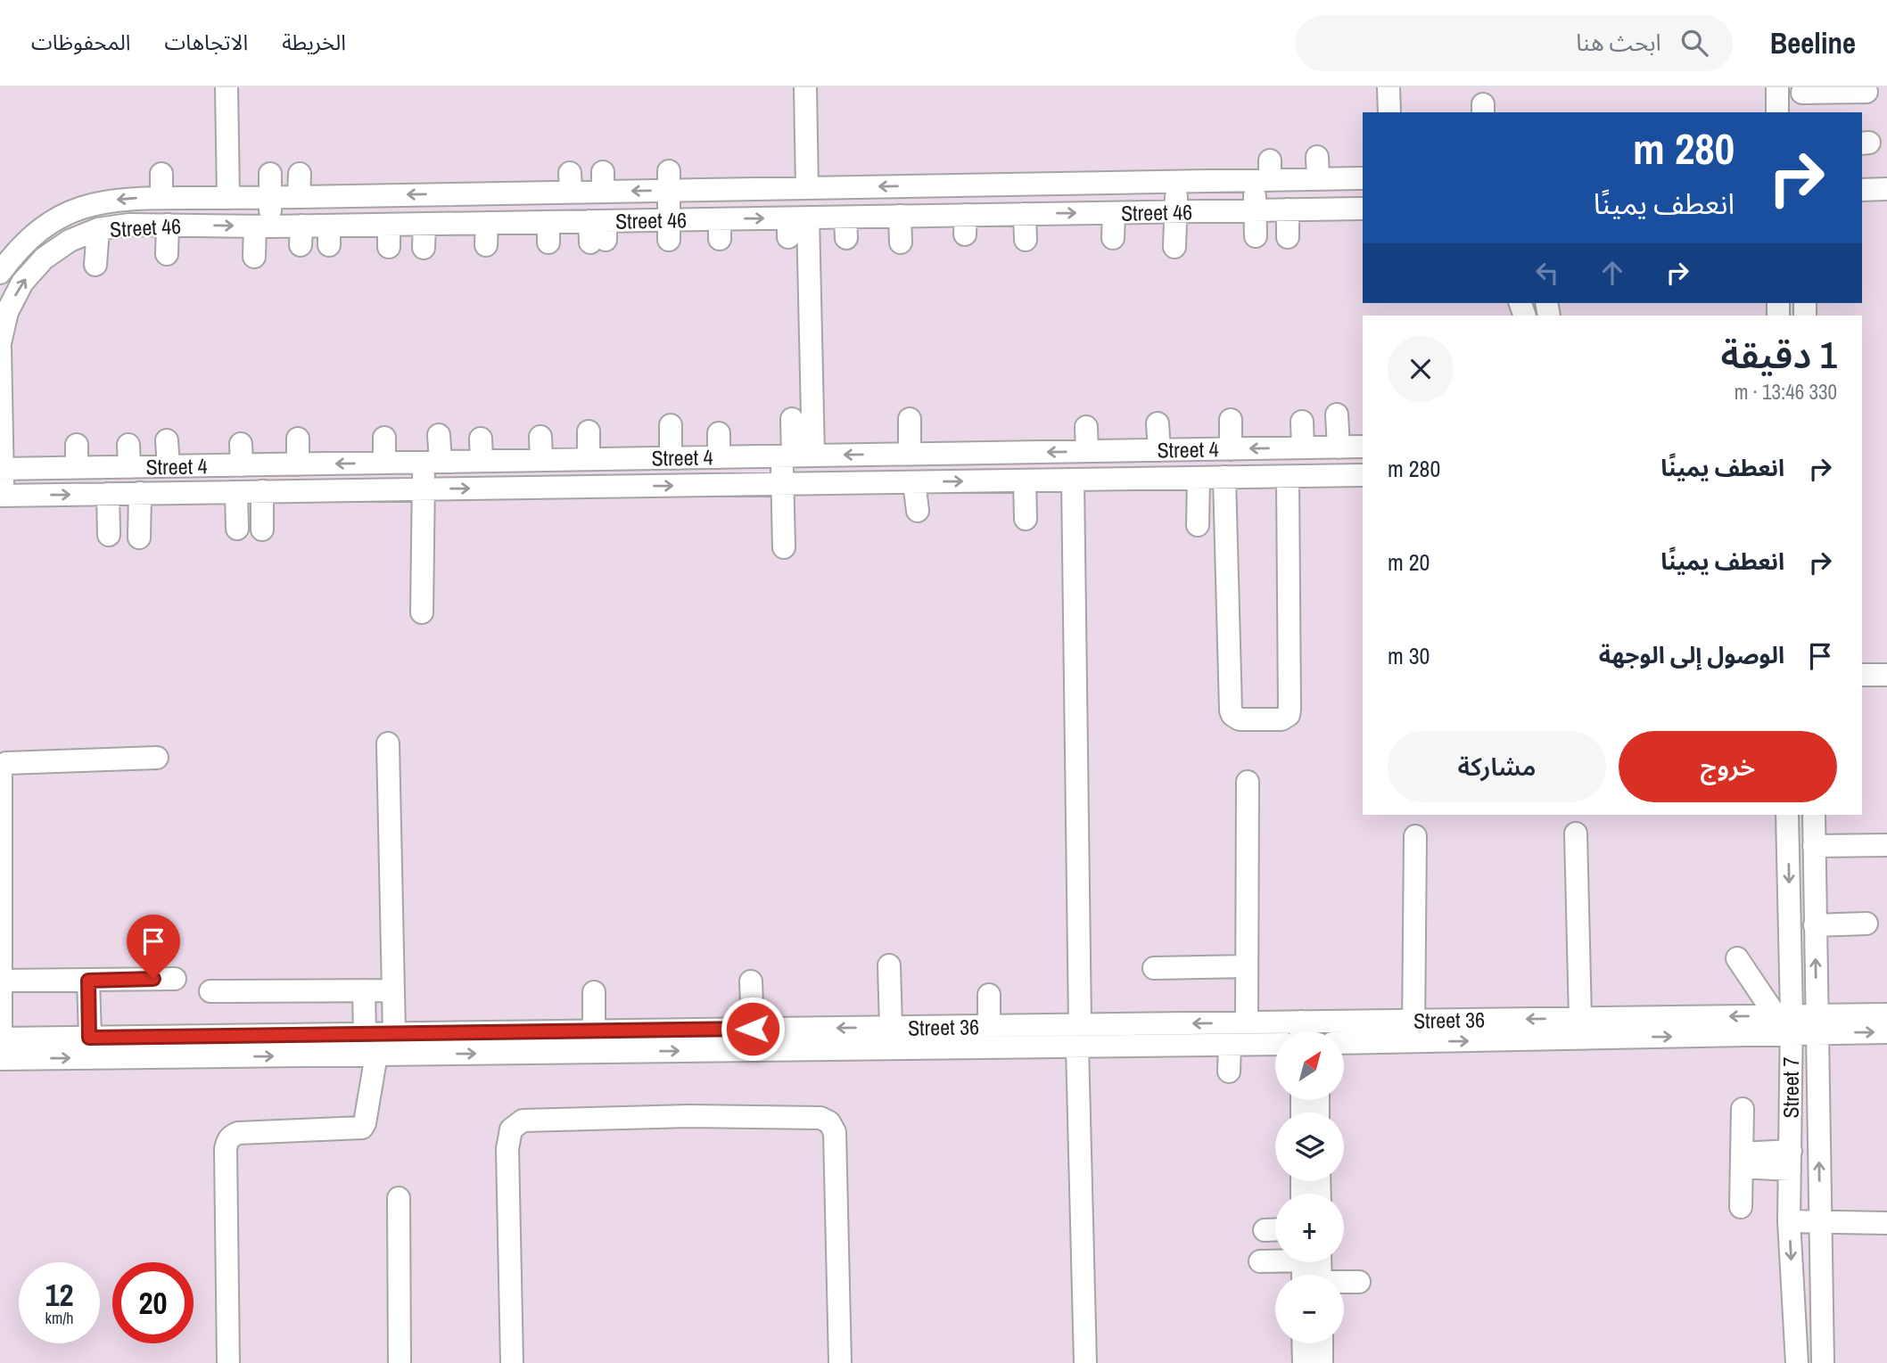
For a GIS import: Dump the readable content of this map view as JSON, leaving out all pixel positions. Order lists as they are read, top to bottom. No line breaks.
{"streets":{"street":["Street 46","Street 4","Street 36","Street 7"]},"crossings":[["Street 36","Street 7"]],"north":"top right","page":{"header":"Beeline","search":"ابحث هنا","nav":["الخريطة","الاتجاهات","المحفوظات"],"turn":["280 m","انعطف يمينًا"],"heading":["1 دقيقة","330 m · 13:46"],"list":[{"name":"انعطف يمينًا","value":"280 m"},{"name":"انعطف يمينًا","value":"20 m"},{"name":"الوصول إلى الوجهة","value":"30 m"}],"buttons":["خروج","مشاركة"],"map_buttons":["+","−"],"speed":"12 km/h","limit":"20"}}
